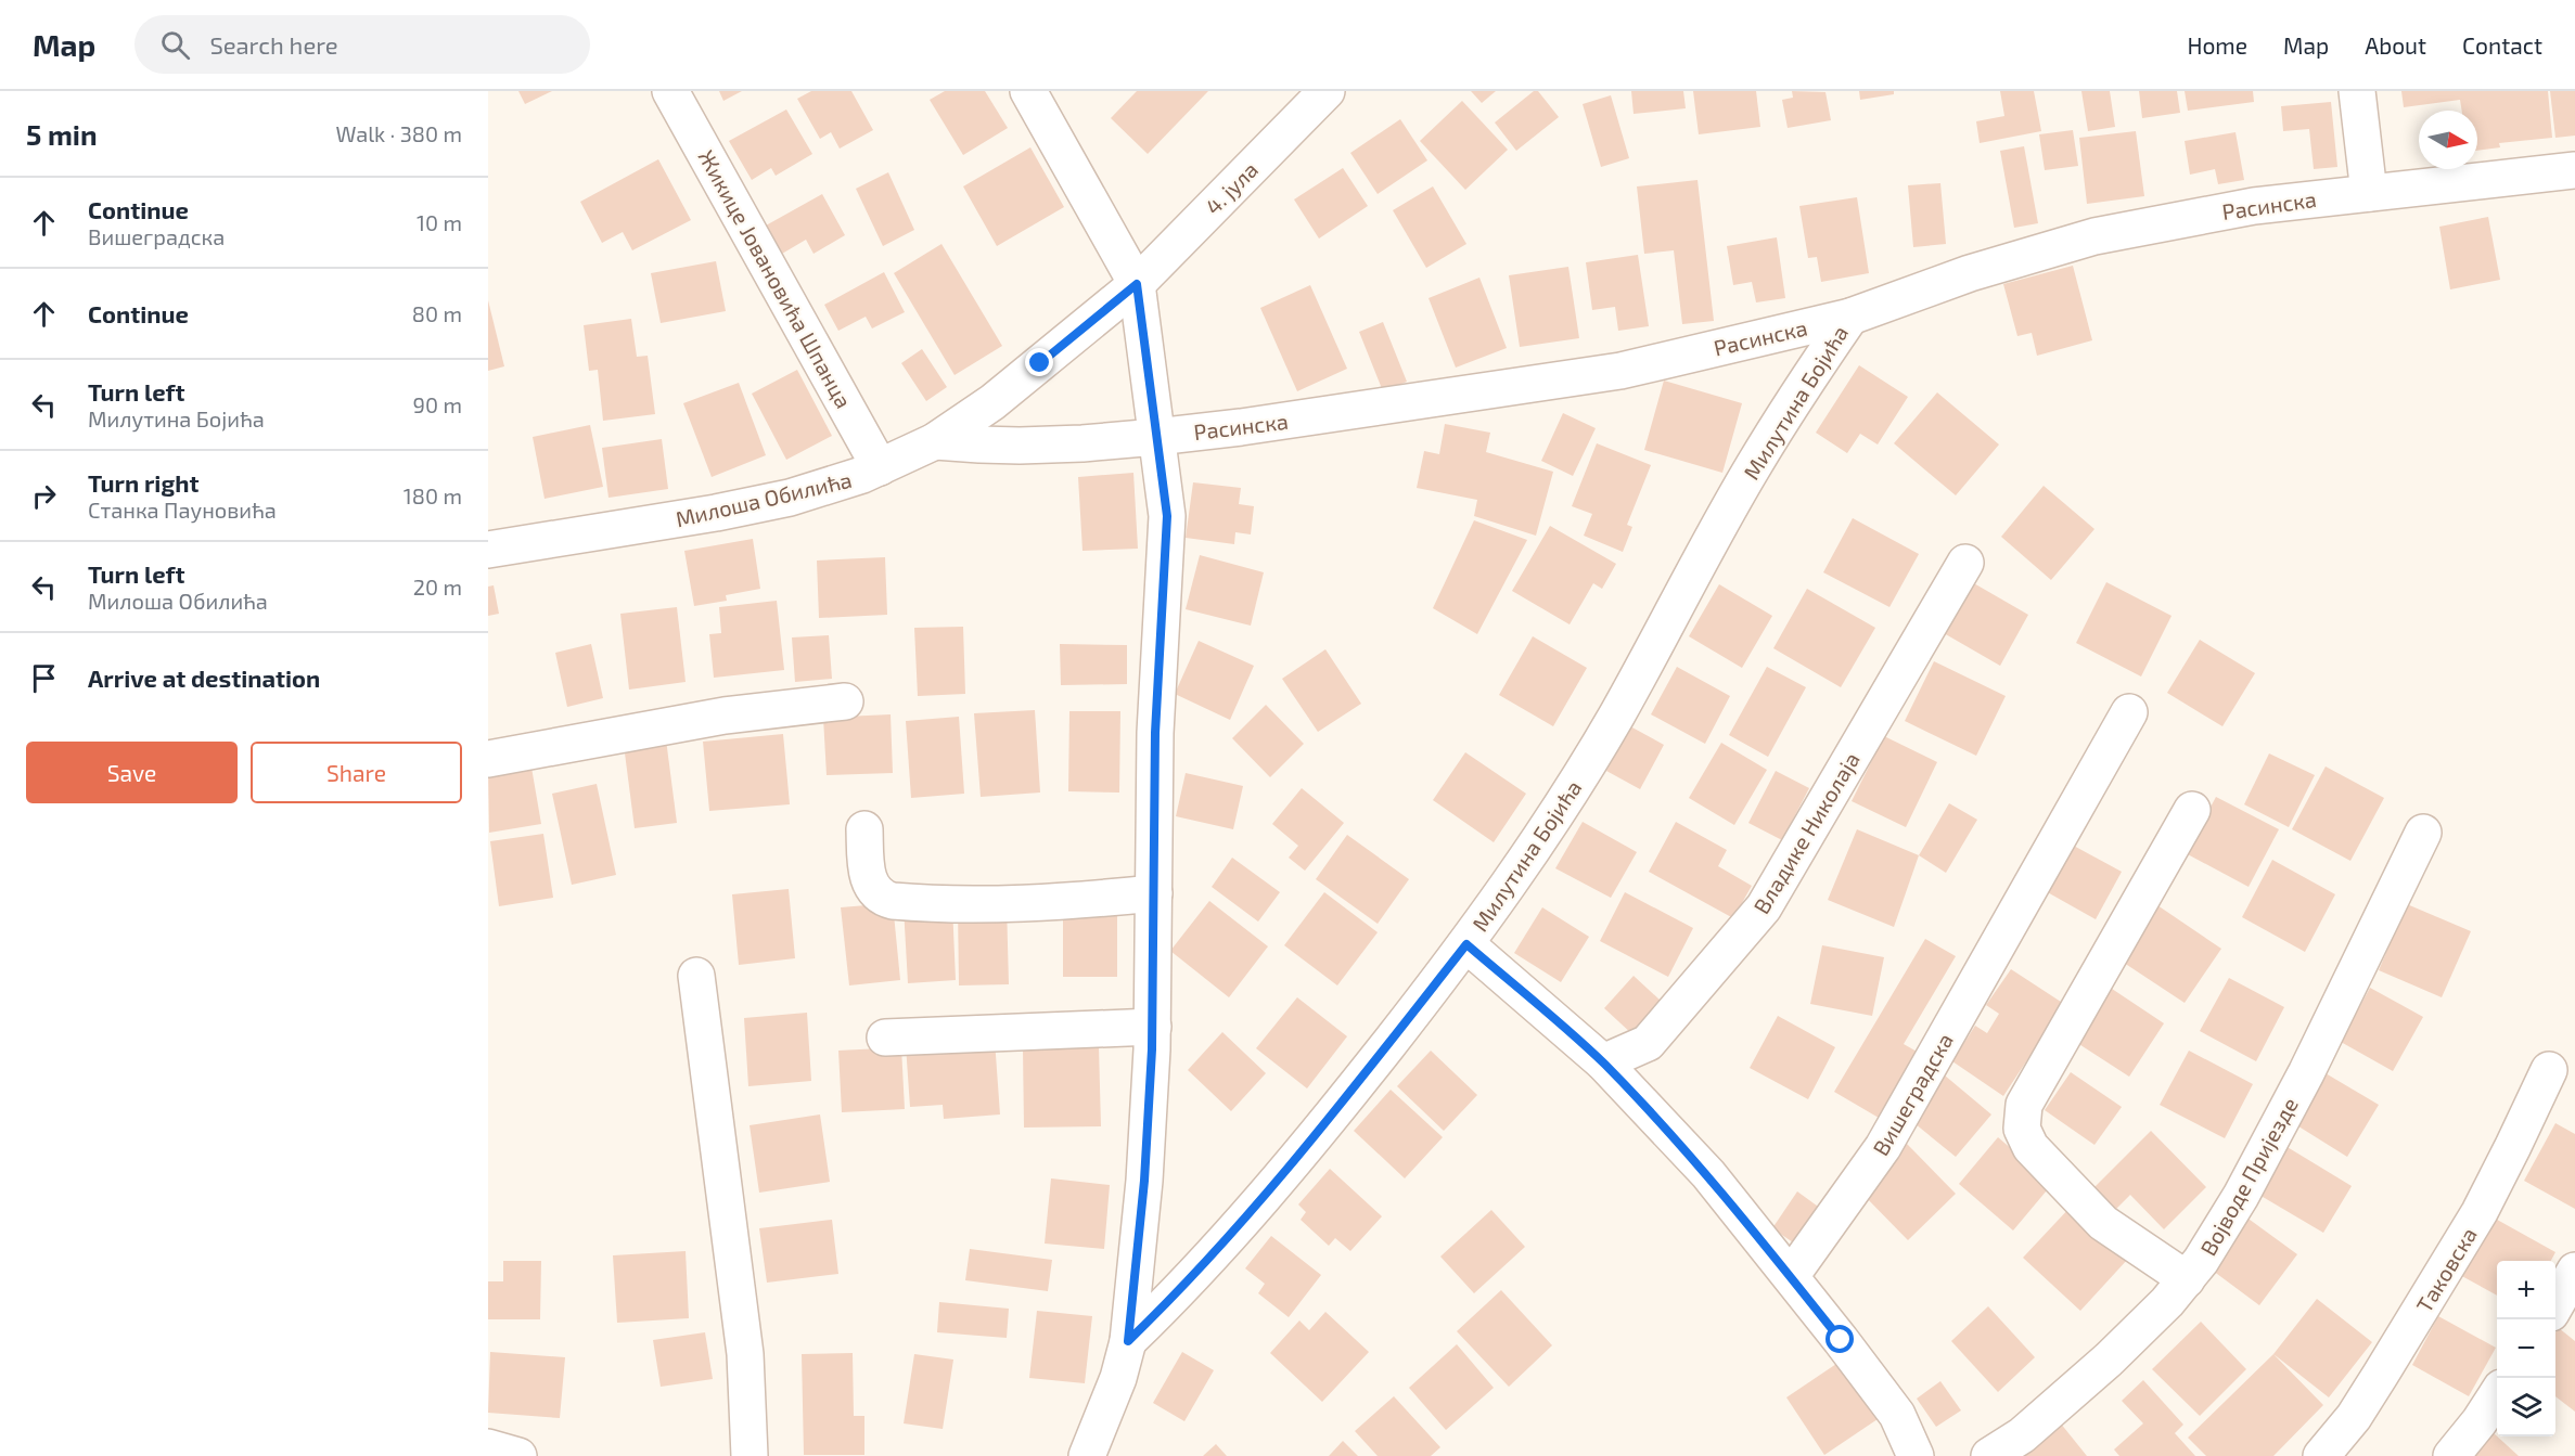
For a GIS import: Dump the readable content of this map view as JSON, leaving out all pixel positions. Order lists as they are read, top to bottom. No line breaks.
{"streets":{"street":["4. јула","Расинска","Жикице Јовановића Шпанца","Милутина Бојића","Милоша Обилића","Владике Николаја","Вишеградска","Војводе Пријезде","Таковска"]},"crossings":[["4. јула","Милоша Обилића"],["Расинска","Милутина Бојића"],["Расинска","Милоша Обилића"],["Жикице Јовановића Шпанца","Милоша Обилића"]],"north":"right","page":{"header":"Map","search":"Search here","nav":["Home","Map","About","Contact"],"heading":["5 min","Walk · 380 m"],"list":[["Continue","Вишеградска","10 m"],["Continue","80 m"],["Turn left","Милутина Бојића","90 m"],["Turn right","Станка Пауновића","180 m"],["Turn left","Милоша Обилића","20 m"],"Arrive at destination"],"buttons":["Save","Share"],"map_buttons":["+","−"]}}
